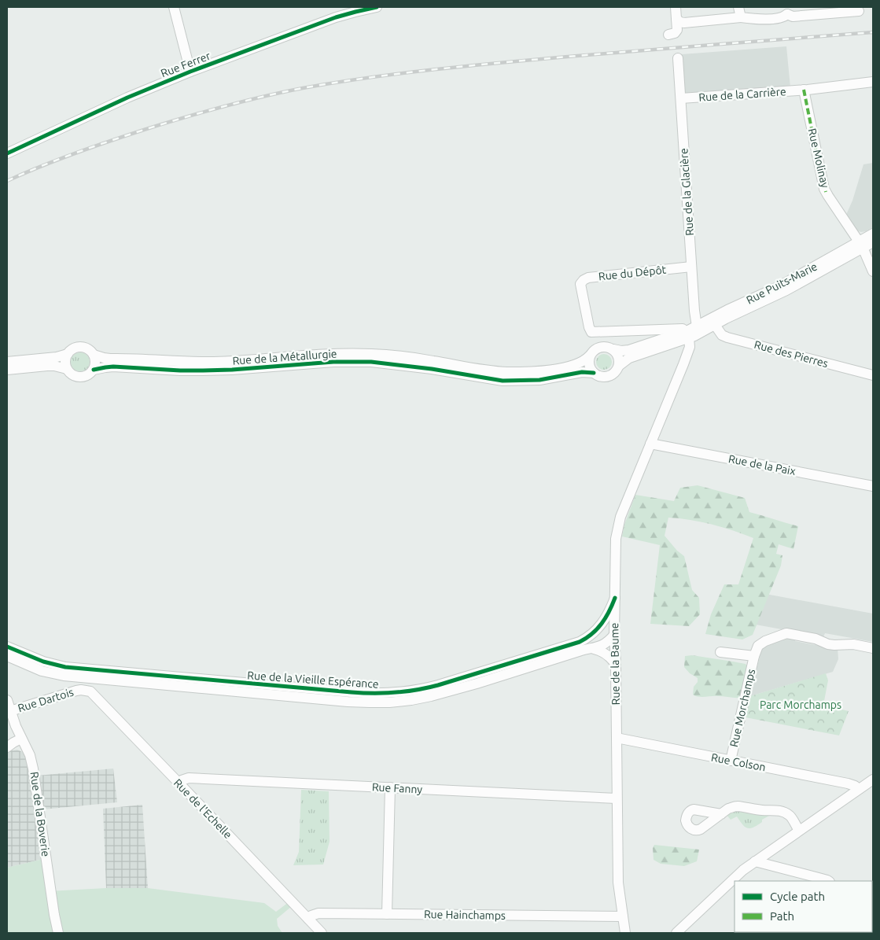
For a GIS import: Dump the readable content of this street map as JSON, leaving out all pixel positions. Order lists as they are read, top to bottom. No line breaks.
{"streets":{"street":["Rue Ferrer","Rue de la Carrière","Rue Molinay","Rue de la Glacière","Rue du Dépôt","Rue Puits-Marie","Rue des Pierres","Rue de la Métallurgie","Rue de la Paix","Rue de la Baume","Rue de la Vieille Espérance","Rue Dartois","Rue Morchamps","Rue Colson","Rue Fanny","Rue de l'Echelle","Rue de la Boverie","Rue Hainchamps"]},"crossings":[["Rue de la Carrière","Rue Molinay"],["Rue de la Carrière","Rue de la Glacière"],["Rue Molinay","Rue Puits-Marie"],["Rue de la Glacière","Rue du Dépôt"],["Rue de la Glacière","Rue Puits-Marie"],["Rue de la Glacière","Rue de la Métallurgie"],["Rue de la Glacière","Rue de la Baume"],["Rue du Dépôt","Rue Puits-Marie"],["Rue du Dépôt","Rue de la Métallurgie"],["Rue du Dépôt","Rue de la Baume"],["Rue Puits-Marie","Rue des Pierres"],["Rue Puits-Marie","Rue de la Métallurgie"],["Rue Puits-Marie","Rue de la Baume"],["Rue de la Métallurgie","Rue de la Baume"],["Rue de la Paix","Rue de la Baume"],["Rue de la Baume","Rue de la Vieille Espérance"],["Rue de la Baume","Rue Colson"],["Rue de la Baume","Rue Fanny"],["Rue de la Baume","Rue Hainchamps"],["Rue Dartois","Rue de l'Echelle"],["Rue Dartois","Rue de la Boverie"],["Rue Morchamps","Rue Colson"],["Rue Fanny","Rue de l'Echelle"],["Rue de l'Echelle","Rue Hainchamps"]],"parks":["Parc Morchamps"],"legend":["Cycle path","Path"]}
